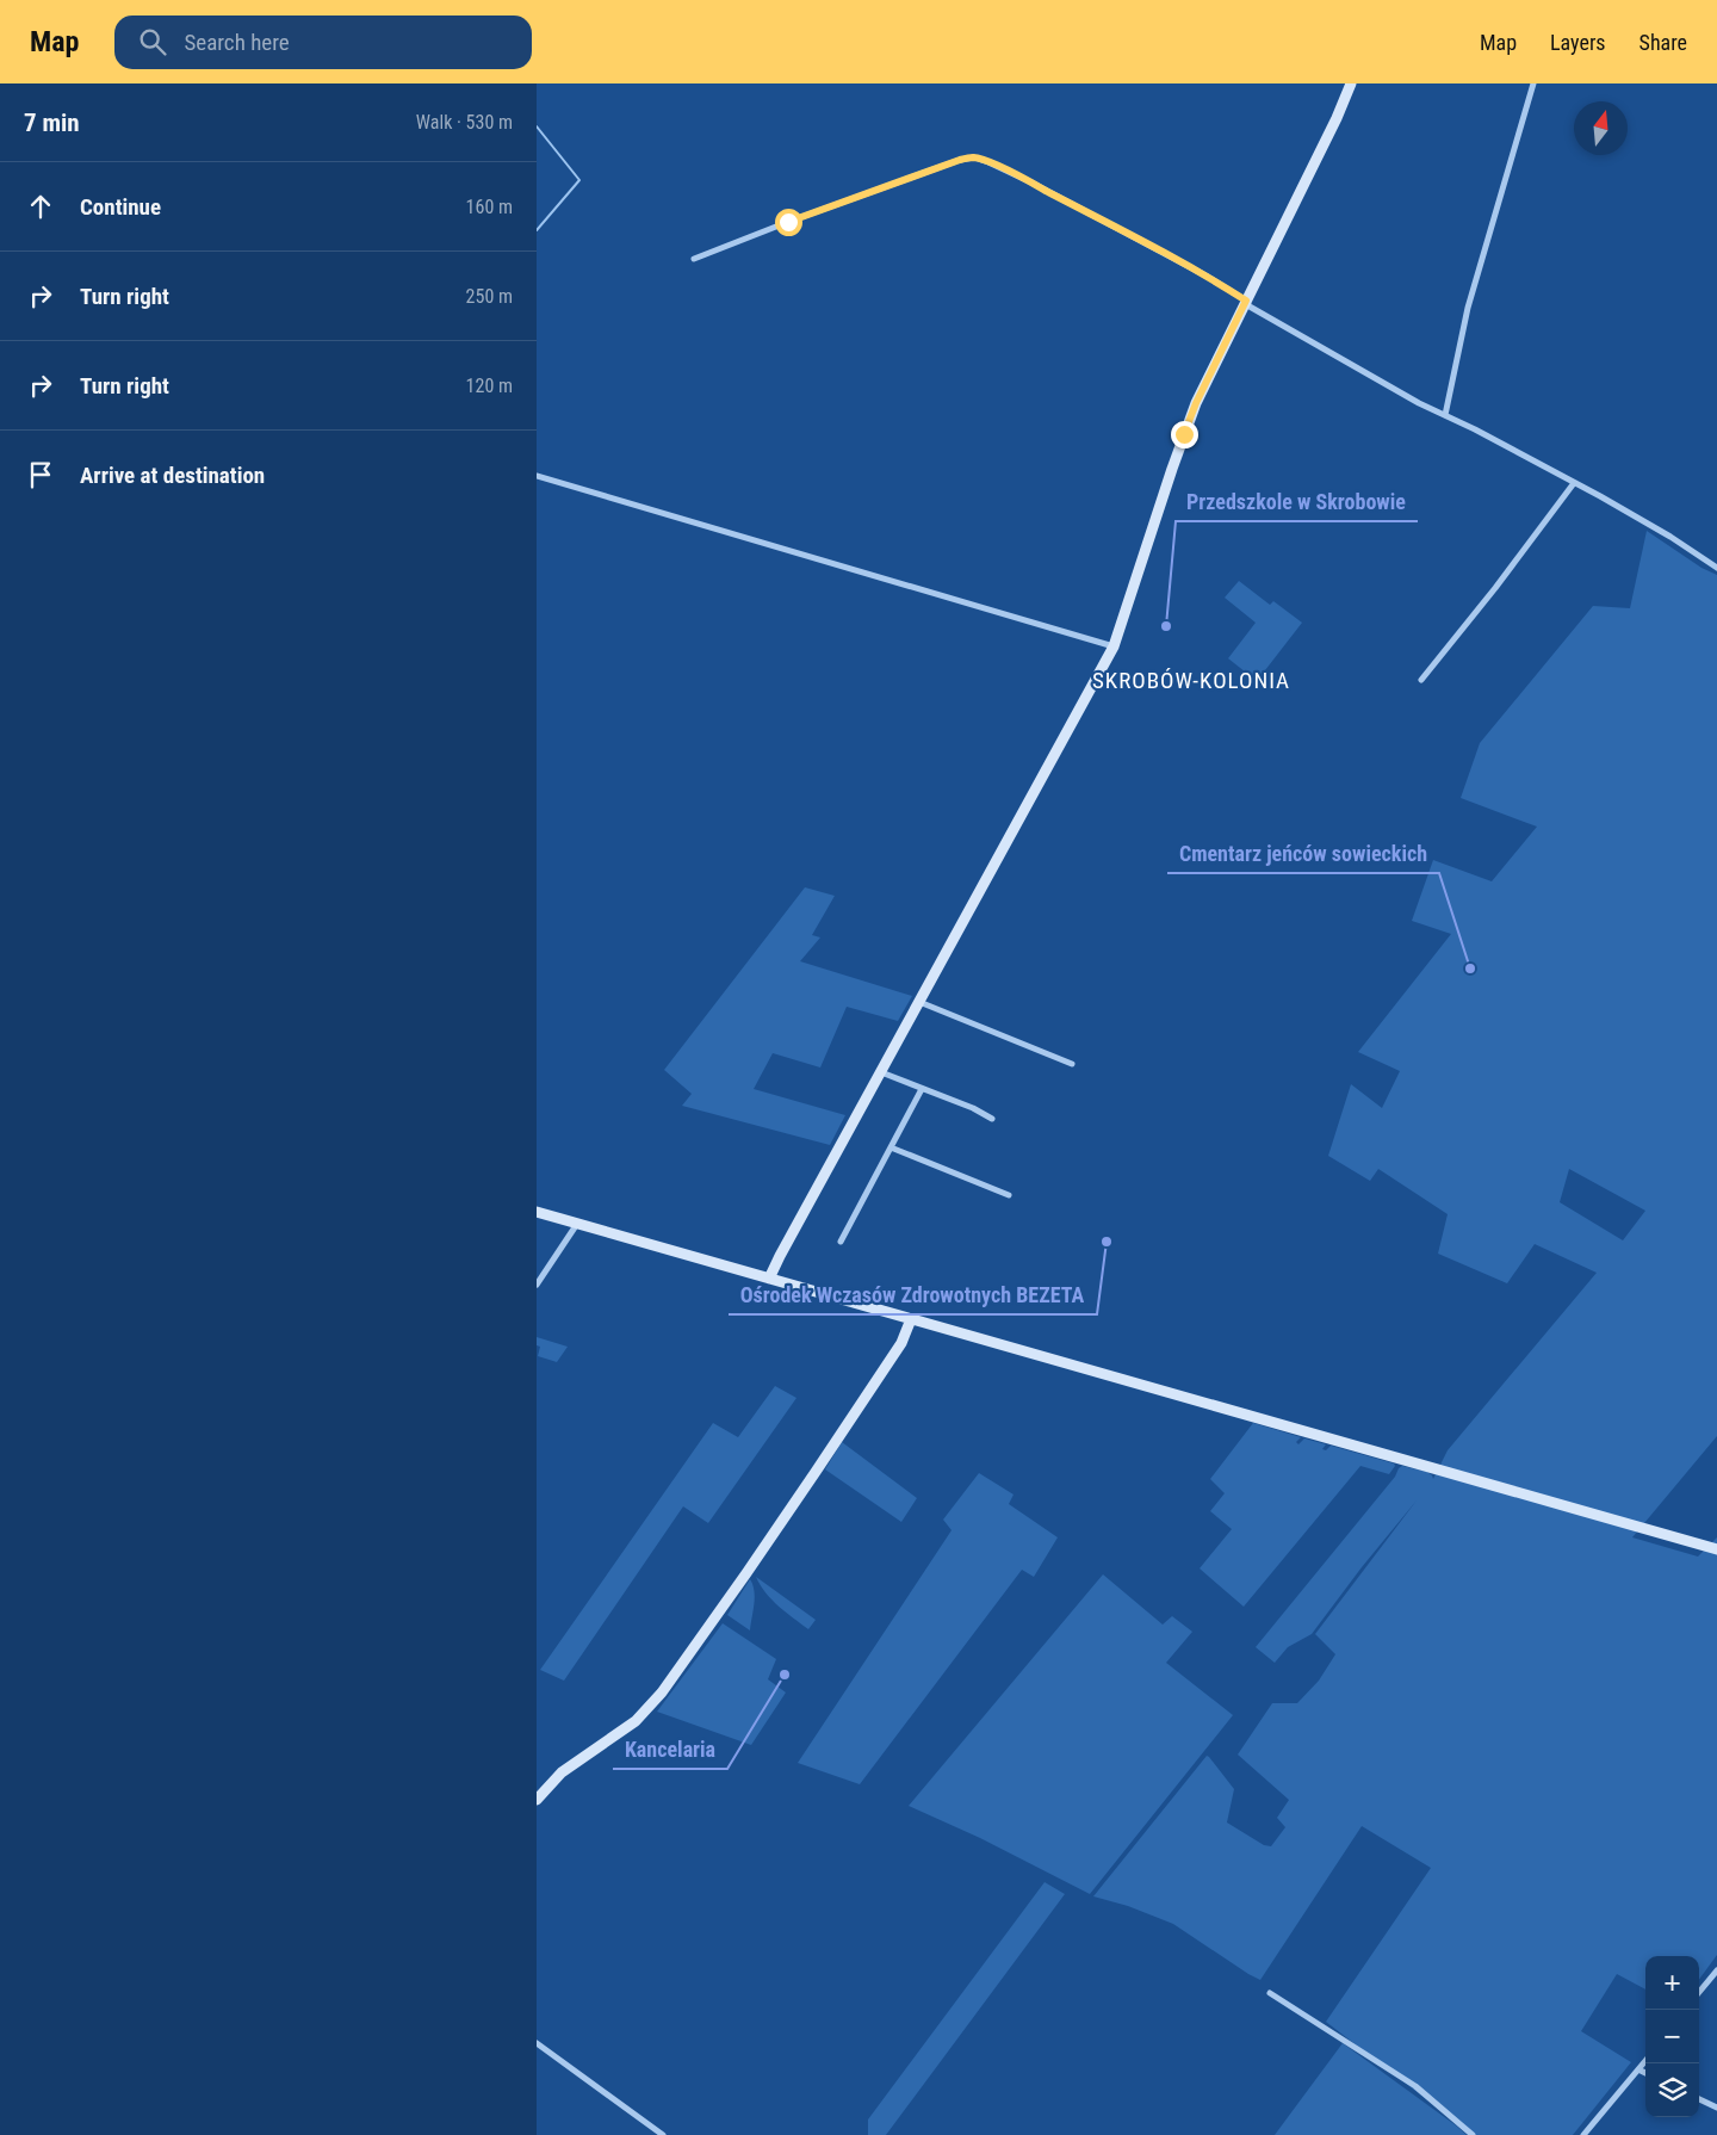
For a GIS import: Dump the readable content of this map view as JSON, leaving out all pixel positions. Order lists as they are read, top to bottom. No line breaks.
{"districts":["SKROBÓW-KOLONIA"],"places":["Przedszkole w Skrobowie","Cmentarz jeńców sowieckich","Ośrodek Wczasów Zdrowotnych BEZETA","Kancelaria"],"north":"top","page":{"header":"Map","search":"Search here","nav":["Map","Layers","Share"],"heading":["7 min","Walk · 530 m"],"list":[["Continue","160 m"],["Turn right","250 m"],["Turn right","120 m"],"Arrive at destination"],"map_buttons":["+","−"]}}
